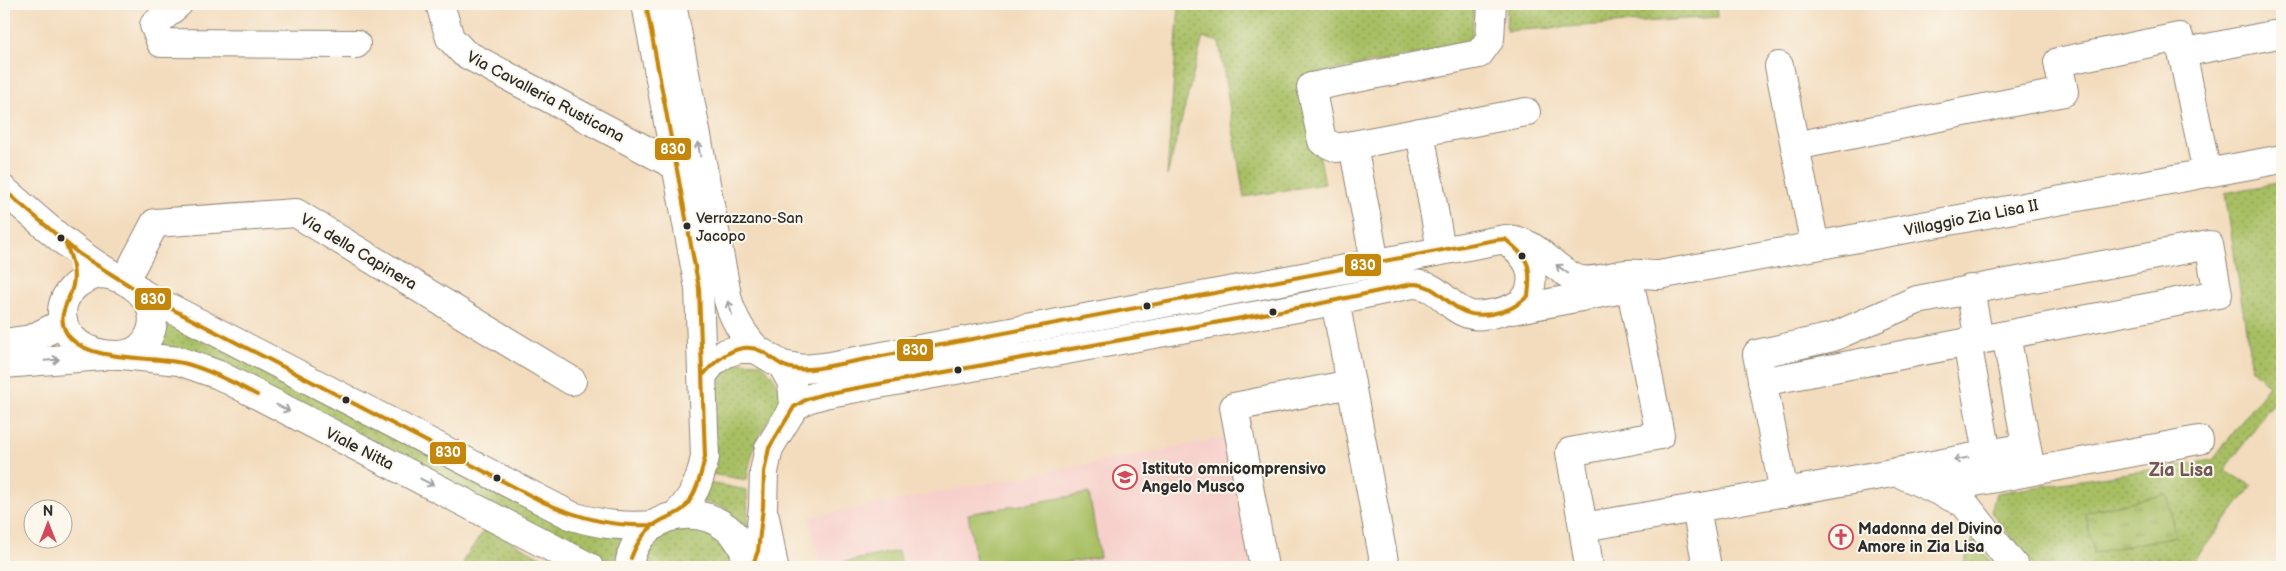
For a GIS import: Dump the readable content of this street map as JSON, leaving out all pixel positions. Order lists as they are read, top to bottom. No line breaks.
{"streets":{"street":["Via Cavalleria Rusticana","Villaggio Zia Lisa II","Via della Capinera","Viale Nitta"]},"crossings":[["Via della Capinera","Viale Nitta"]],"districts":["Zia Lisa"],"places":{"other":["Verrazzano-San Jacopo"],"school or university":["Istituto omnicomprensivo Angelo Musco"],"church":["Madonna del Divino Amore in Zia Lisa"]},"lines":["transit line 830"],"north":"top"}
